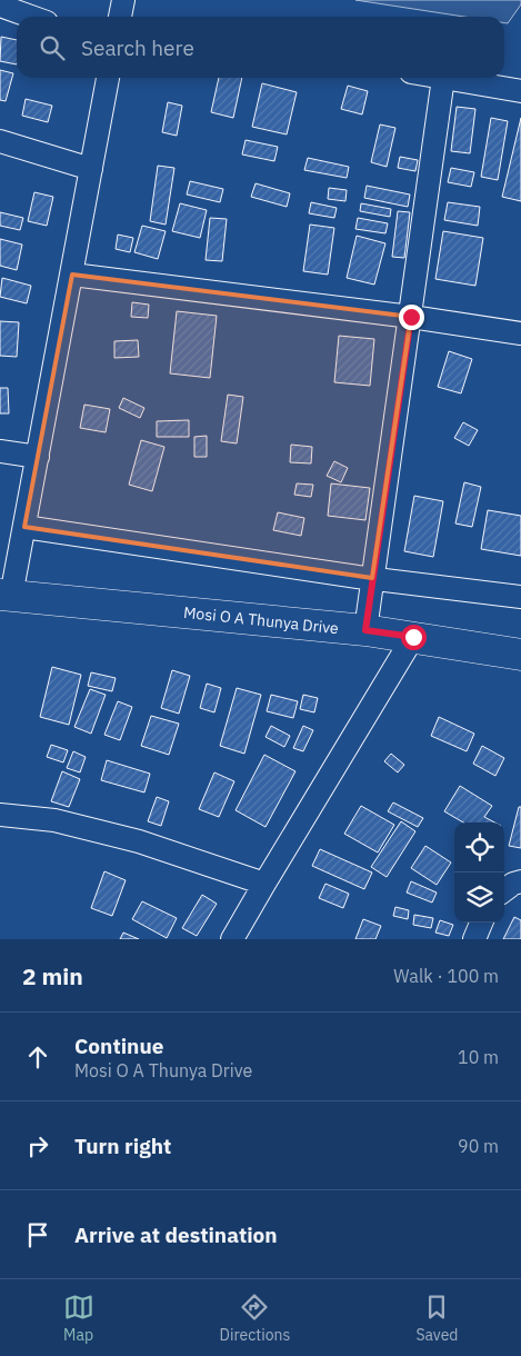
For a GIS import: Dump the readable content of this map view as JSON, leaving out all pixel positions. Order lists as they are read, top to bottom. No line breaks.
{"streets":{"street":["Mosi O A Thunya Drive"]},"page":{"search":"Search here","heading":["2 min","Walk · 100 m"],"list":[["Continue","Mosi O A Thunya Drive","10 m"],["Turn right","90 m"],"Arrive at destination"],"nav":["Map","Directions","Saved"]}}
